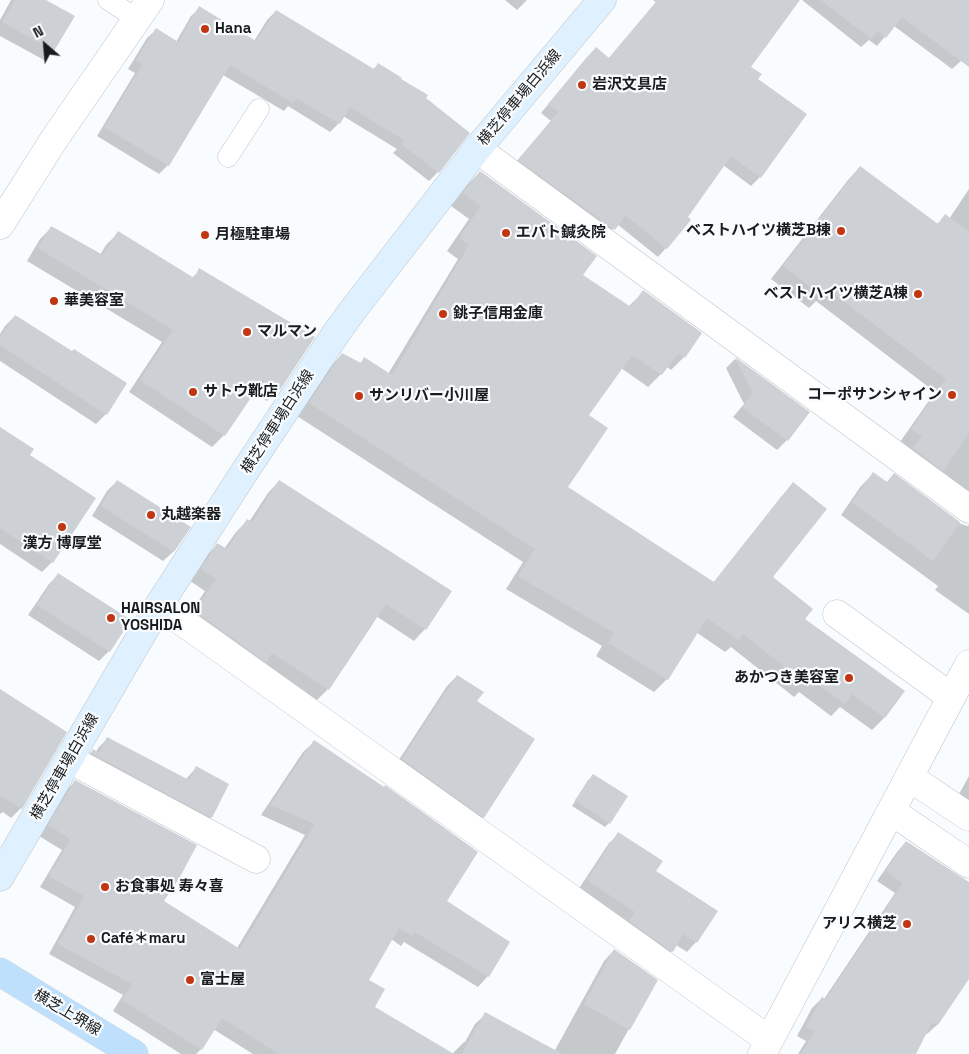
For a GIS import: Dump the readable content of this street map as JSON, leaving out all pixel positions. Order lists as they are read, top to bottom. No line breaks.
{"streets":{"main road":["横芝停車場白浜線","横芝上堺線"]},"places":["Hana","岩沢文具店","ベストハイツ横芝B棟","エバト鍼灸院","月極駐車場","ベストハイツ横芝A棟","華美容室","銚子信用金庫","マルマン","サトウ靴店","コーポサンシャイン","サンリバー小川屋","丸越楽器","漢方 博厚堂","HAIRSALON YOSHIDA","あかつき美容室","お食事処 寿々喜","アリス横芝","Café＊maru","富士屋"],"north":"top left"}
